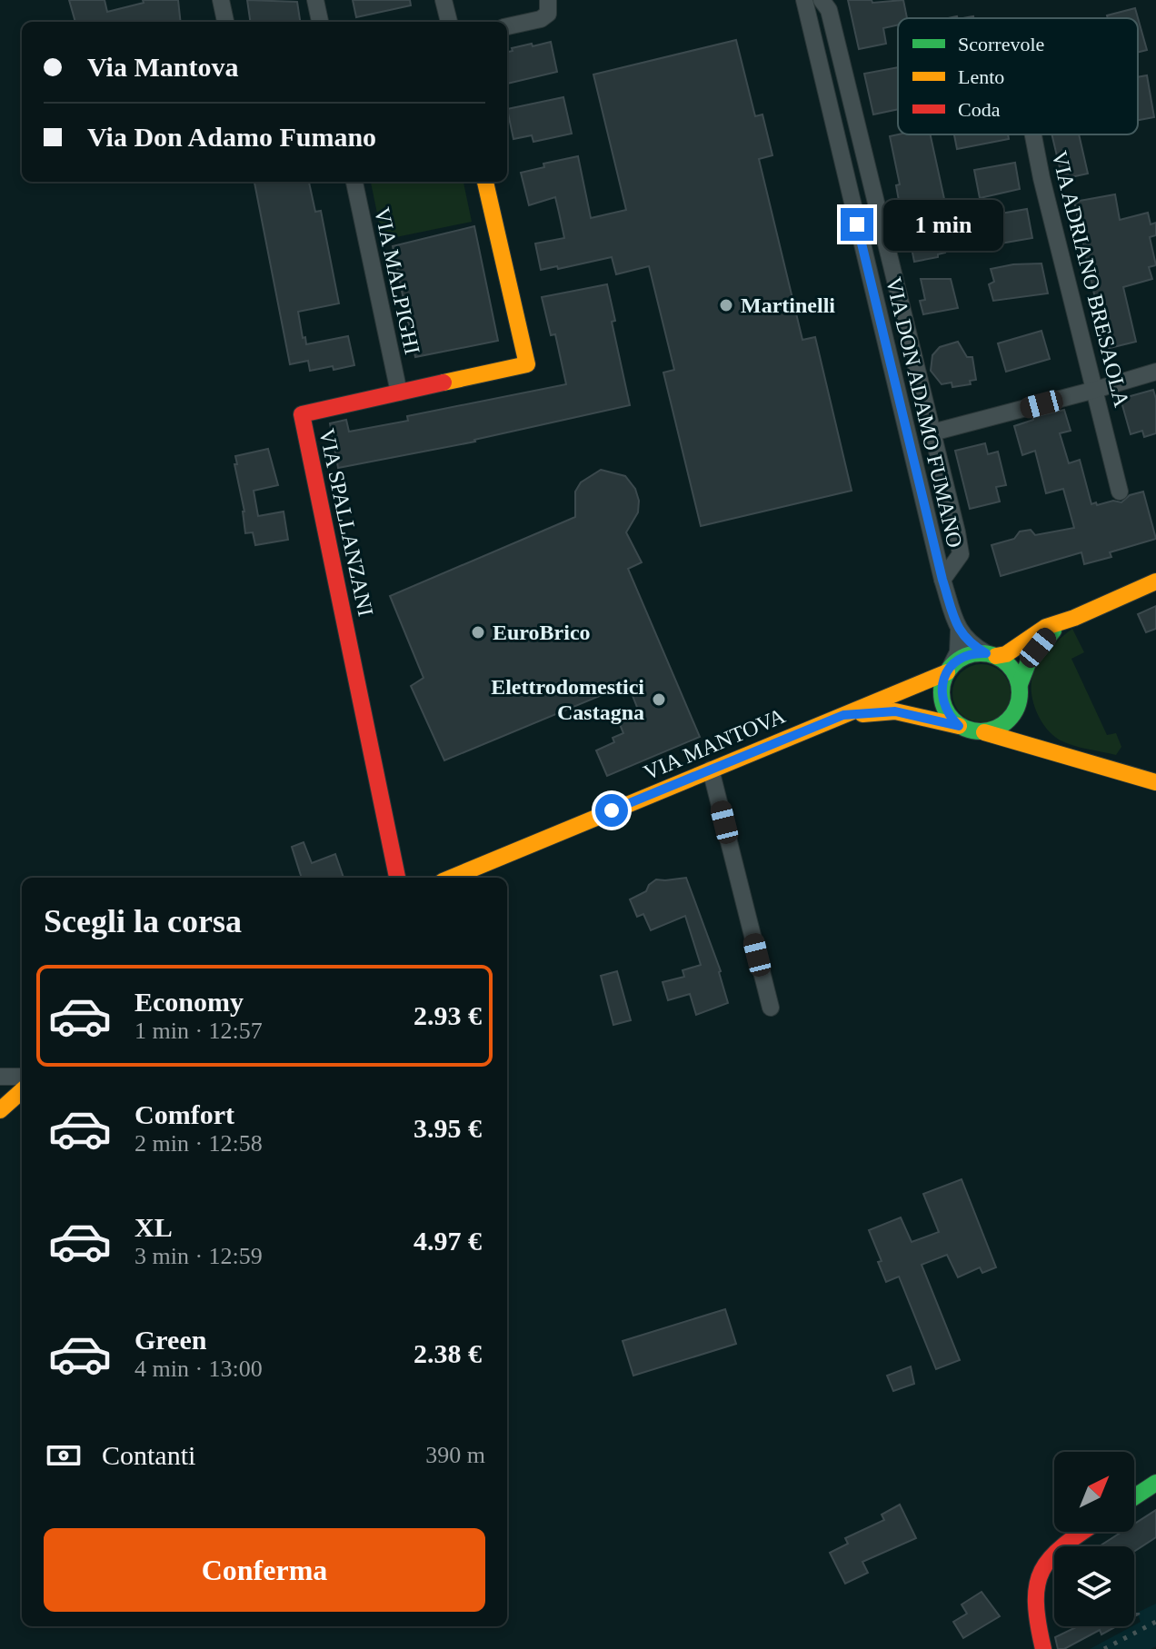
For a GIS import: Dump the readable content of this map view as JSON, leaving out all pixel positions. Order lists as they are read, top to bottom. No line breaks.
{"streets":{"street":["VIA ADRIANO BRESAOLA","VIA MALPIGHI","VIA DON ADAMO FUMANO","VIA SPALLANZANI","VIA MANTOVA"]},"crossings":[["VIA MALPIGHI","VIA SPALLANZANI"],["VIA DON ADAMO FUMANO","VIA MANTOVA"]],"places":["Martinelli","EuroBrico","Elettrodomestici Castagna"],"legend":["Scorrevole","Lento","Coda"],"north":"top right","page":{"banner":["Via Mantova","Via Don Adamo Fumano"],"bubble":"1 min","heading":"Scegli la corsa","list":[{"name":"Economy","note":"1 min · 12:57","value":"2.93 €"},{"name":"Comfort","note":"2 min · 12:58","value":"3.95 €"},{"name":"XL","note":"3 min · 12:59","value":"4.97 €"},{"name":"Green","note":"4 min · 13:00","value":"2.38 €"}],"pay":["Contanti","390 m"],"buttons":"Conferma"}}
